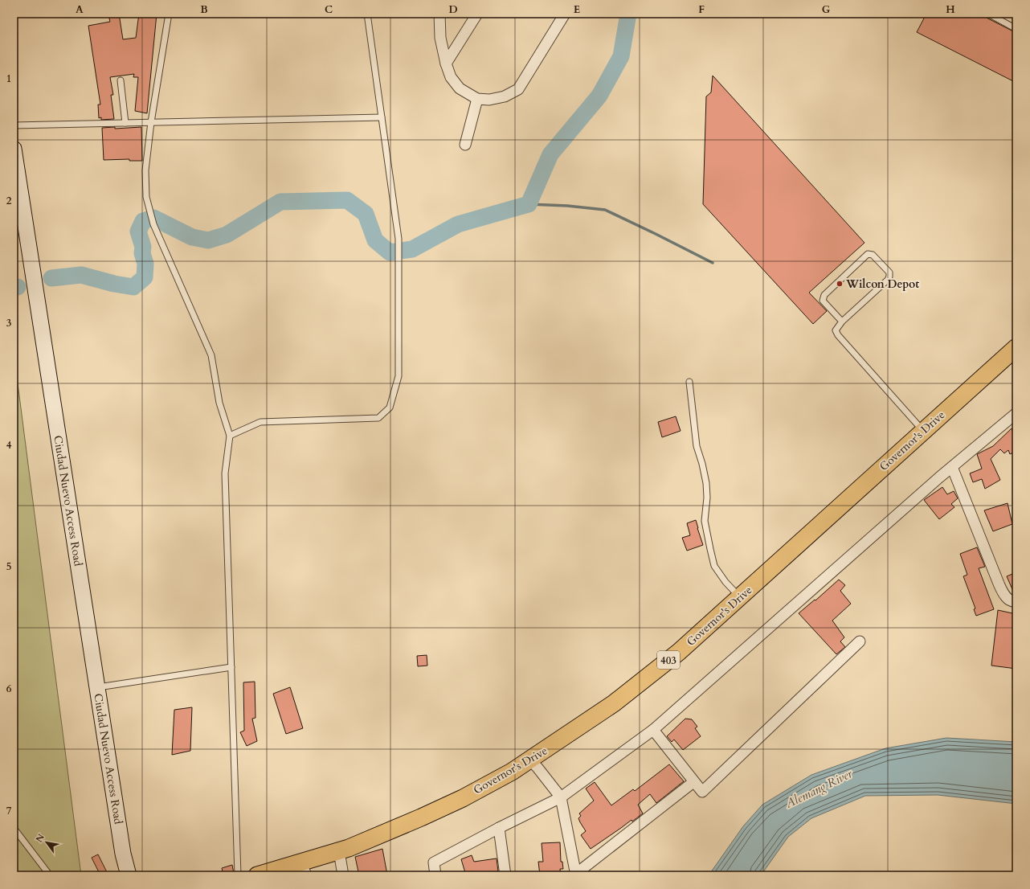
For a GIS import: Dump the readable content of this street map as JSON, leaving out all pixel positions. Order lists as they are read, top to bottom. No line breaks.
{"streets":{"main road":["Governor's Drive","403"],"street":["Ciudad Nuevo Access Road"]},"water":["Alemang River"],"places":["Wilcon Depot"],"north":"top left","grid":{"columns":["A","B","C","D","E","F","G","H"],"rows":["1","2","3","4","5","6","7"]}}
